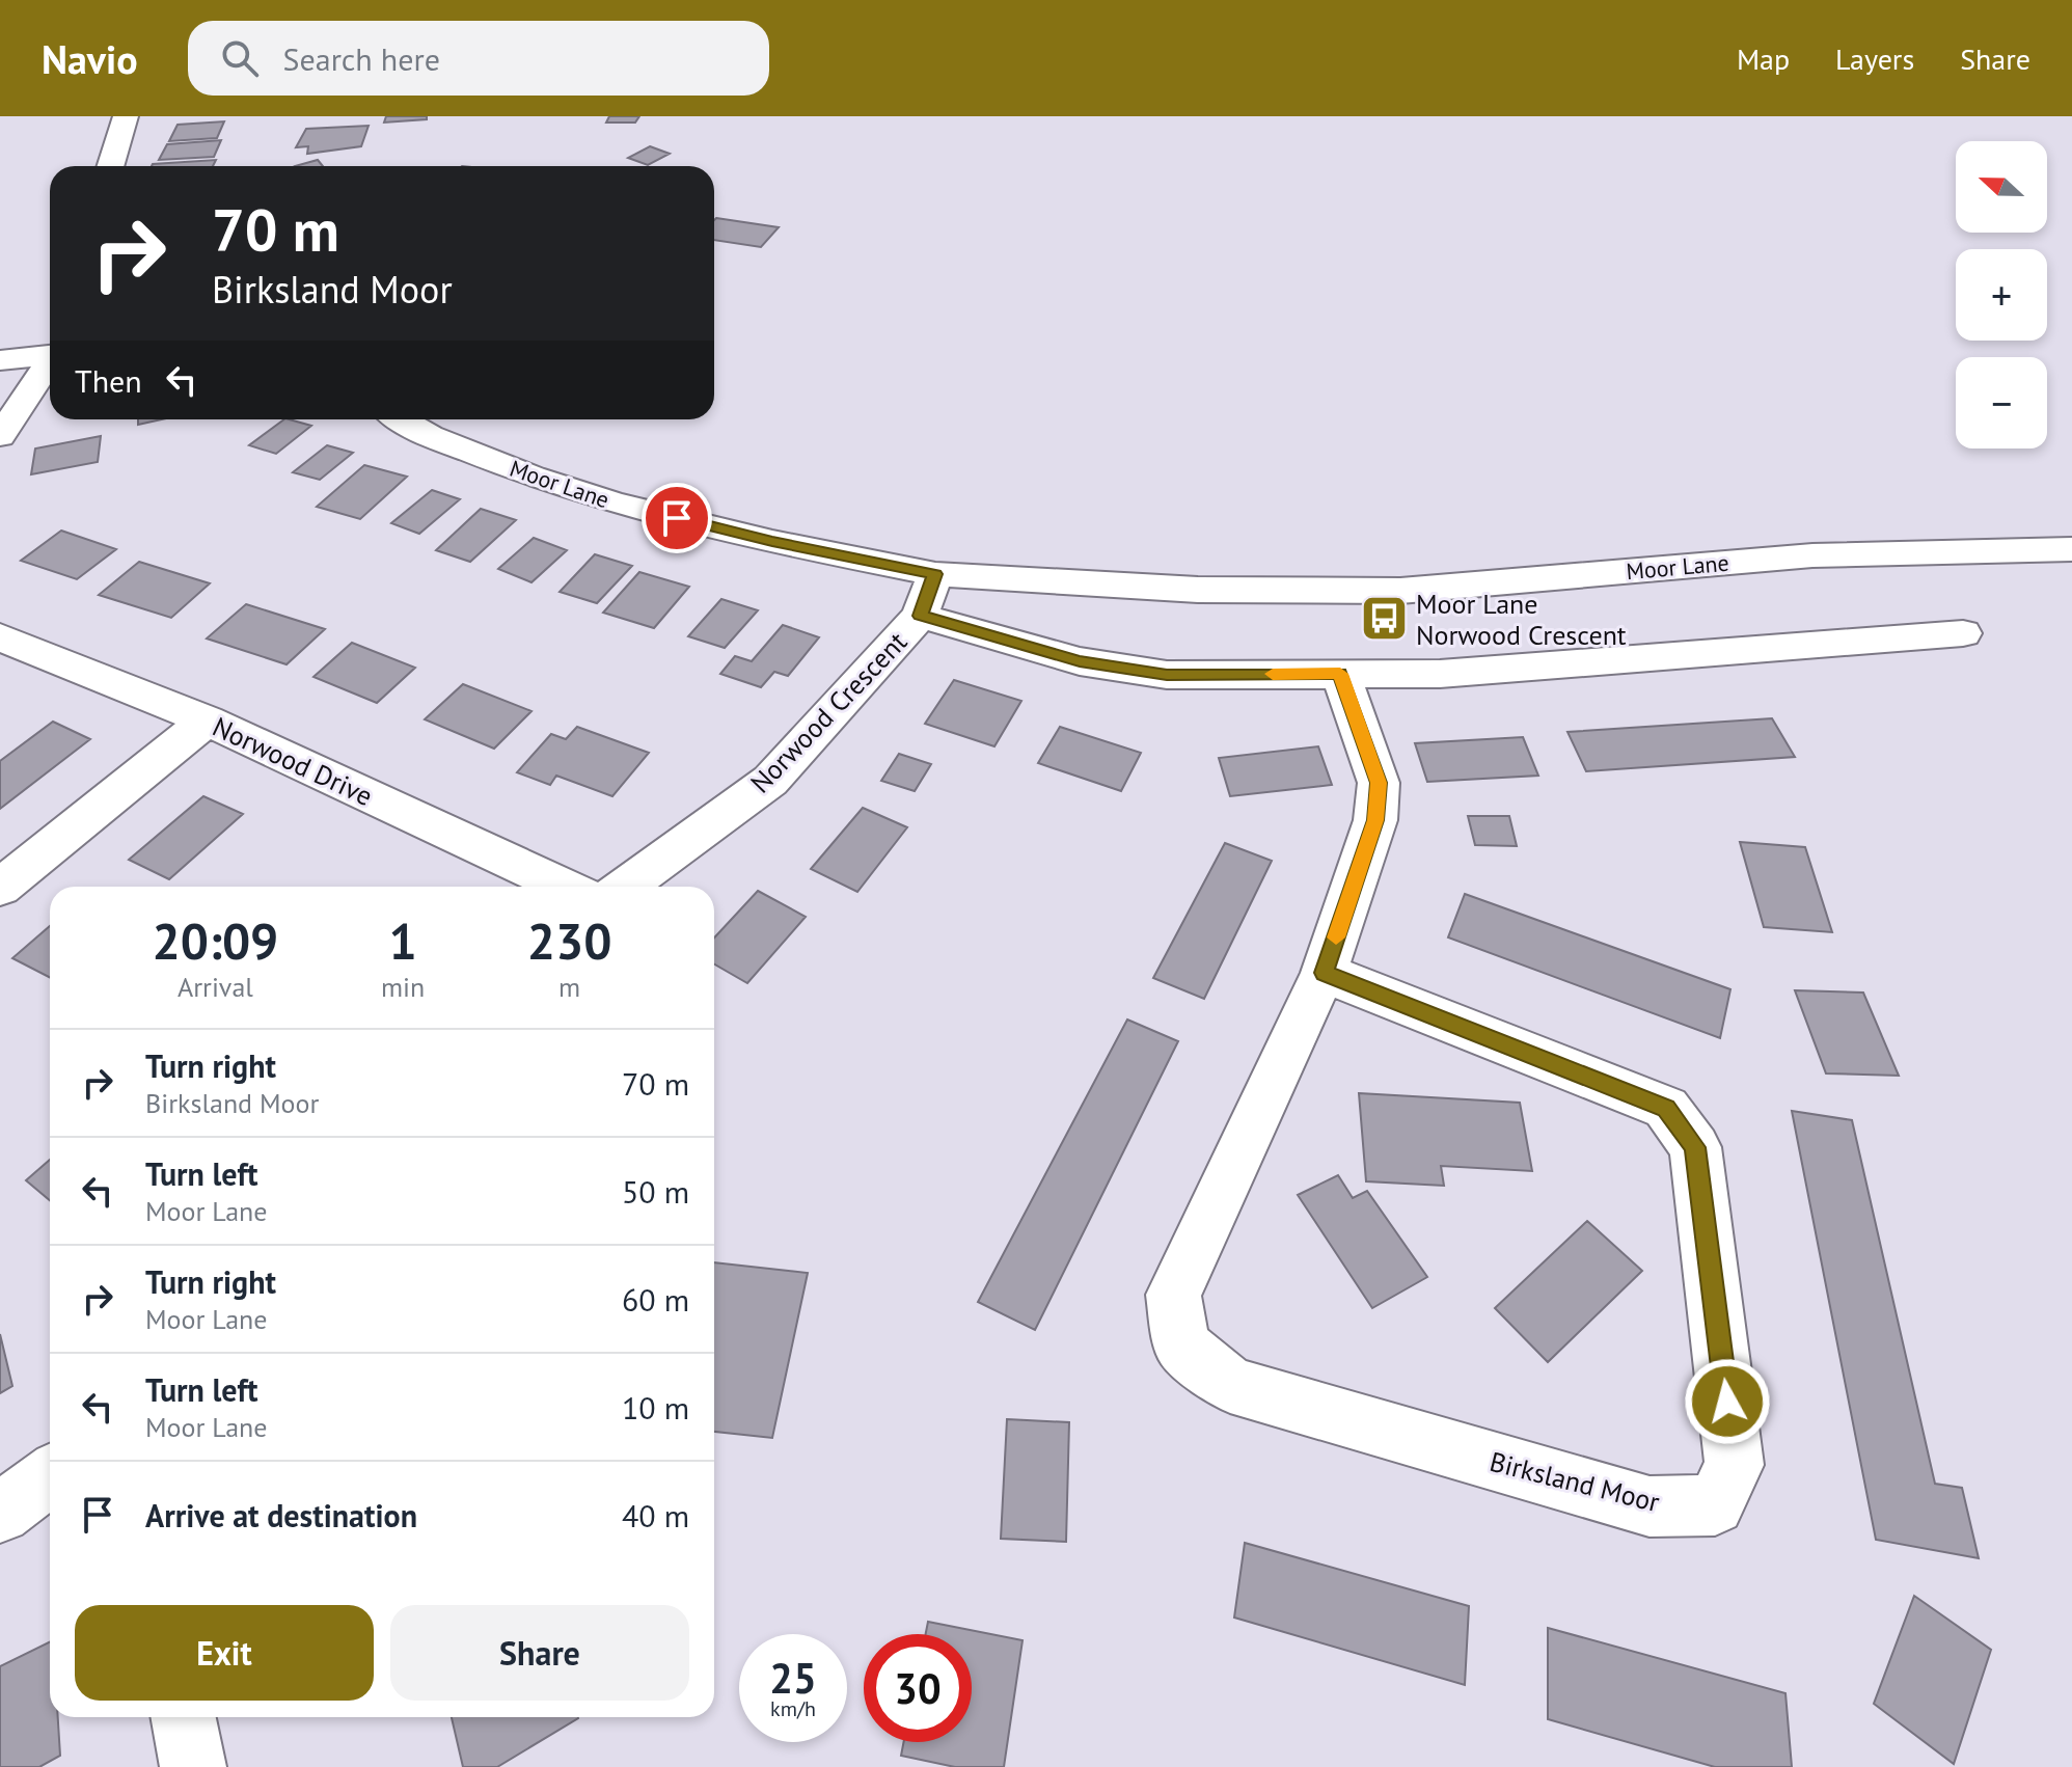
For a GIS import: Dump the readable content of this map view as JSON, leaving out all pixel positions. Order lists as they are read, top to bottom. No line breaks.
{"streets":{"street":["Moor Lane","Norwood Crescent","Norwood Drive","Birksland Moor"]},"places":{"bus stop":["Moor Lane Norwood Crescent"]},"north":"left","page":{"header":"Navio","search":"Search here","nav":["Map","Layers","Share"],"map_buttons":["+","−"],"turn":["70 m","Birksland Moor"],"then":"Then","eta":["20:09","Arrival","1","min","230","m"],"list":[{"name":"Turn right","note":"Birksland Moor","value":"70 m"},{"name":"Turn left","note":"Moor Lane","value":"50 m"},{"name":"Turn right","note":"Moor Lane","value":"60 m"},{"name":"Turn left","note":"Moor Lane","value":"10 m"},{"name":"Arrive at destination","value":"40 m"}],"buttons":["Exit","Share"],"speed":"25 km/h","limit":"30"}}
